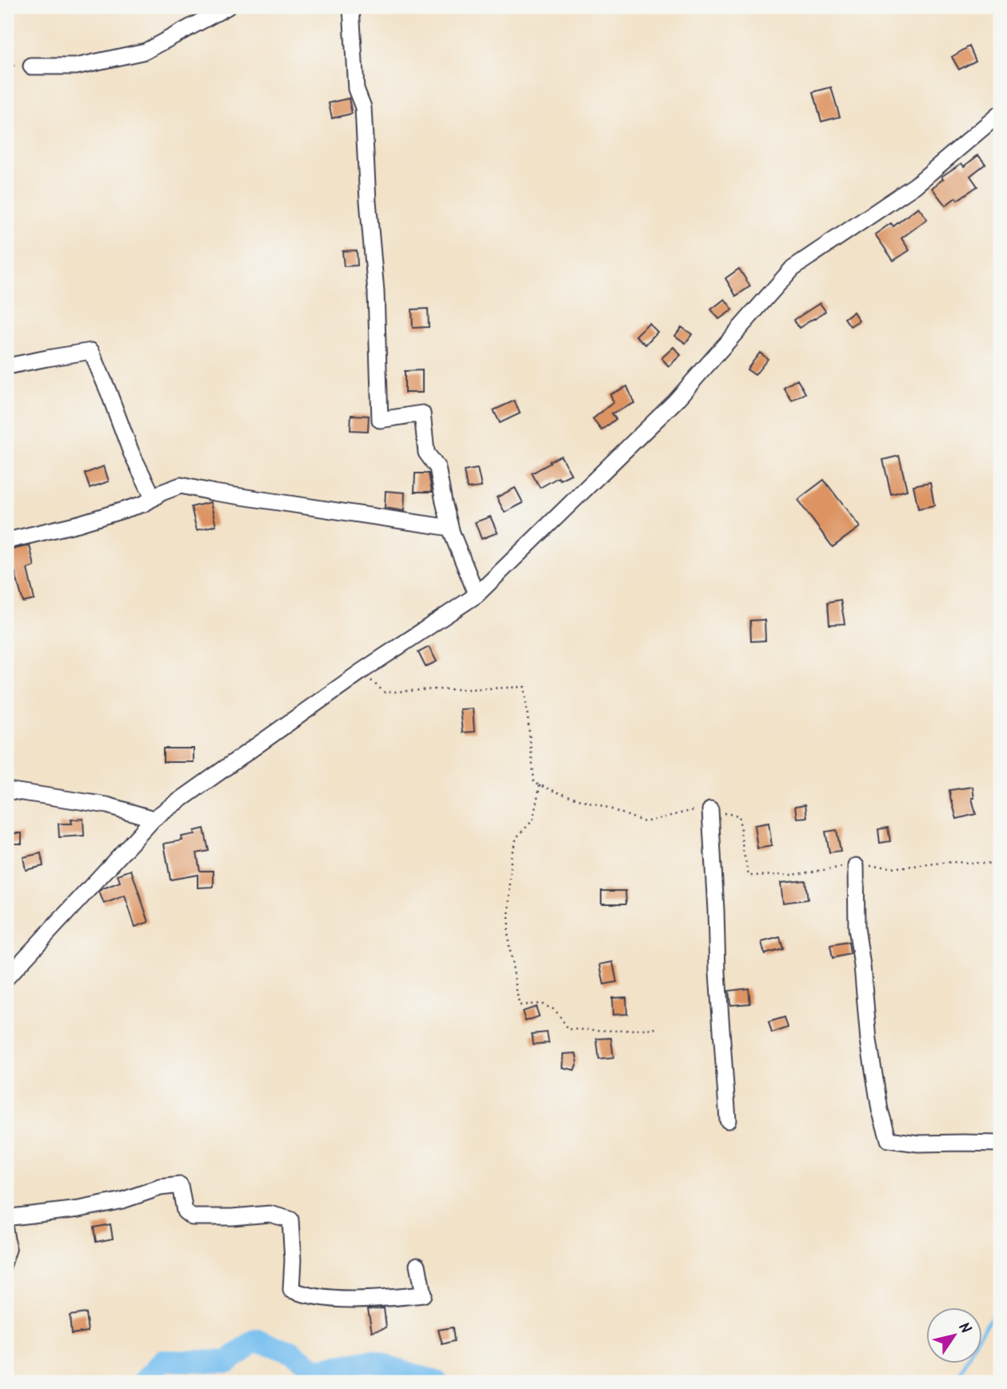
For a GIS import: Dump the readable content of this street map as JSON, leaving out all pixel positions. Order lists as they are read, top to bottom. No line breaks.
{"north":"top right"}
